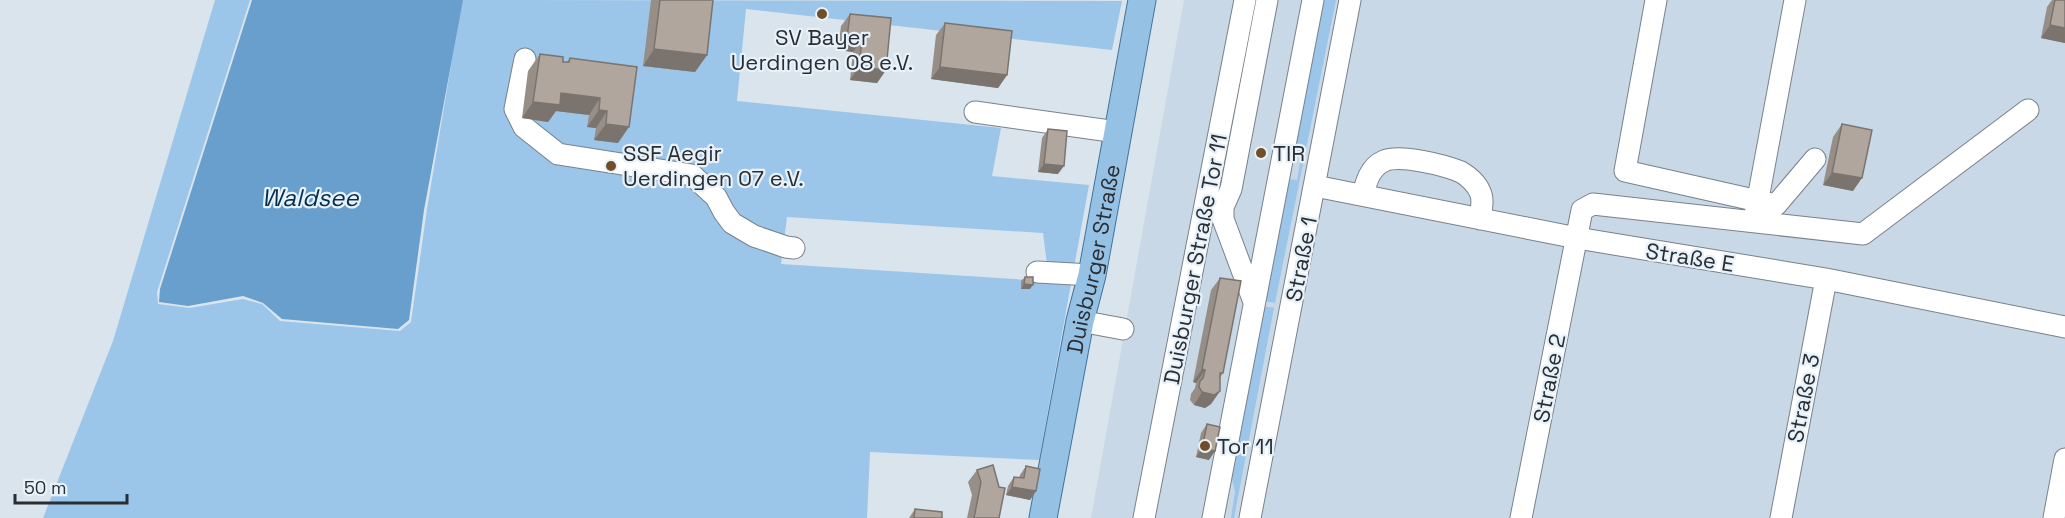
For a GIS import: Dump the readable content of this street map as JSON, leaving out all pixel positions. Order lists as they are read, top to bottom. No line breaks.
{"streets":{"main road":["Duisburger Straße"],"lane":["Straße E","Duisburger Straße Tor 11","Straße 1","Straße 2","Straße 3"]},"crossings":[["Straße E","Straße 1"],["Straße E","Straße 2"],["Straße E","Straße 3"]],"water":["Waldsee"],"places":["SV Bayer Uerdingen 08 e.V.","TIR","SSF Aegir Uerdingen 07 e.V.","Tor 11"],"scale_bar":"50 m"}
